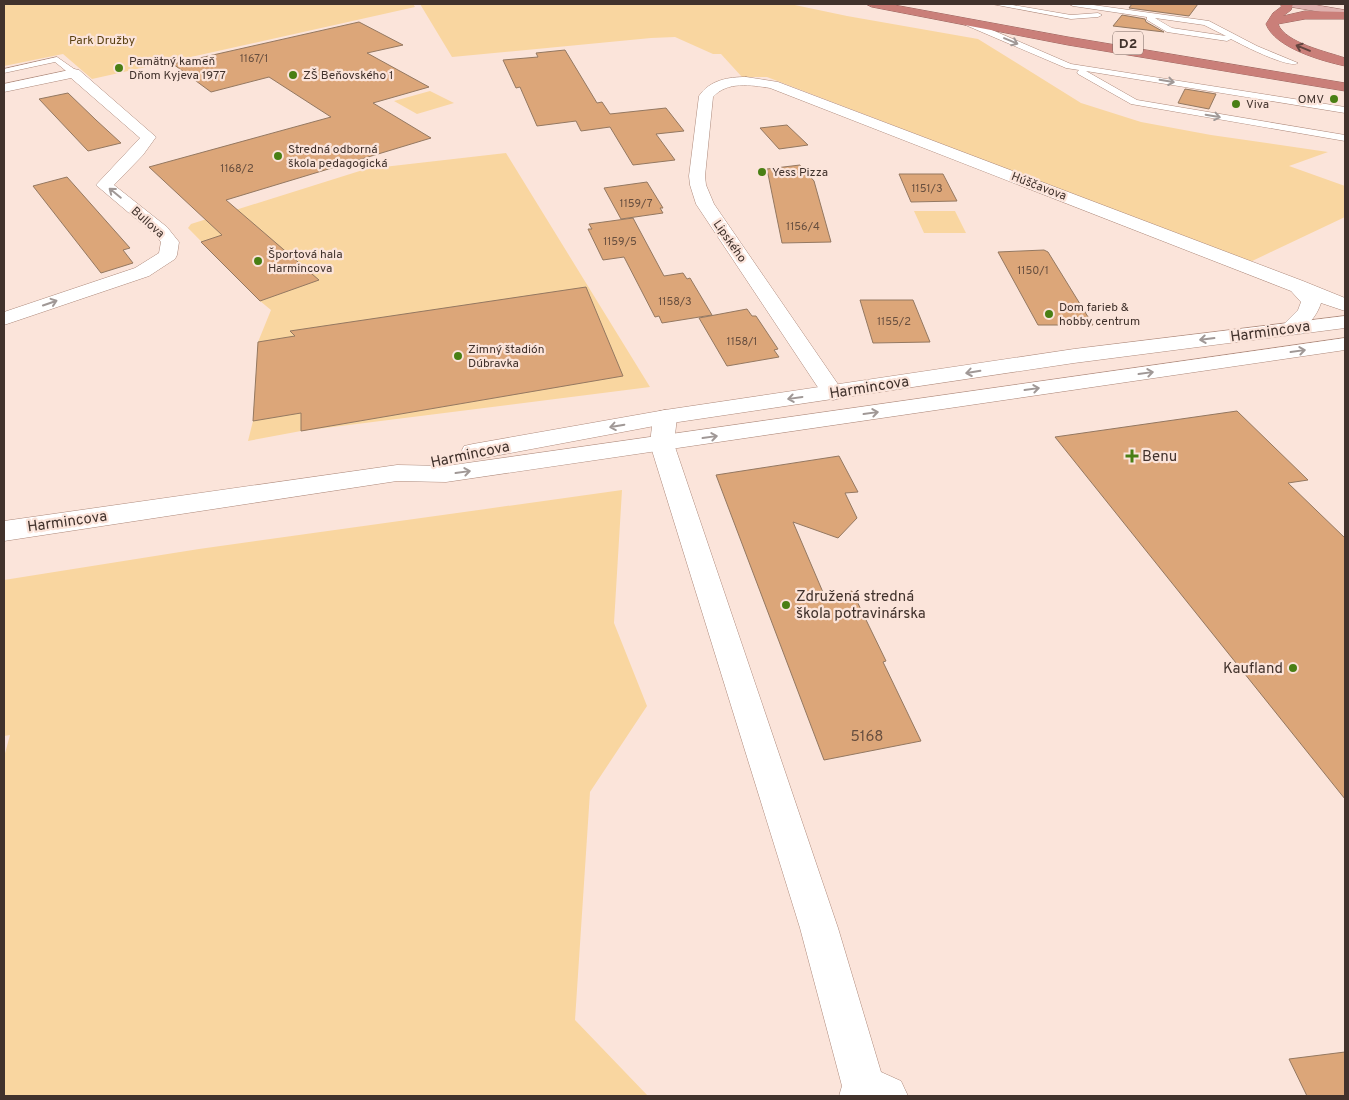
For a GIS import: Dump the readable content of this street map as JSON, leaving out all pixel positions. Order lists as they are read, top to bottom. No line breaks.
{"streets":{"highway":["D2"],"street":["Húščavova","Bullova","Lipského","Harmincova"]},"crossings":[["Húščavova","Lipského"],["Lipského","Harmincova"]],"parks":["Park Družby"],"places":{"other":["Pamätný kameň Dňom Kyjeva 1977","ZŠ Beňovského 1","OMV","Viva","Stredná odborná škola pedagogická","Yess Pizza","Športová hala Harmincova","Dom farieb & hobby centrum","Zimný štadión Dúbravka","Združená stredná škola potravinárska","Kaufland"],"health":["Benu"]},"house_numbers":["1167/1","1168/2","1151/3","1159/7","1156/4","1159/5","1150/1","1158/3","1155/2","1158/1","5168"]}
